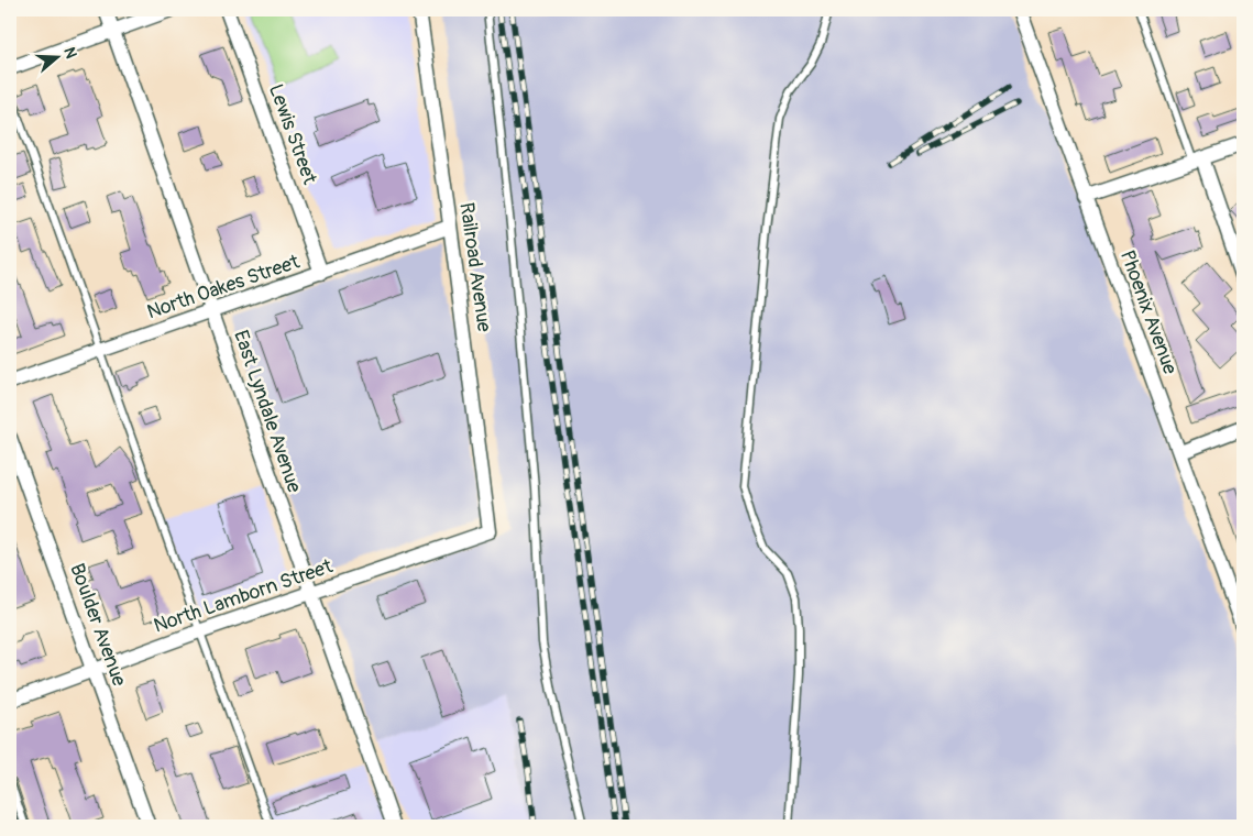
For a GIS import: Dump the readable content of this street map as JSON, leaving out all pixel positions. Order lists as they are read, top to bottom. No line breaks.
{"streets":{"street":["Lewis Street","Railroad Avenue","North Oakes Street","Phoenix Avenue","East Lyndale Avenue","North Lamborn Street","Boulder Avenue"]},"crossings":[["Lewis Street","North Oakes Street"],["Railroad Avenue","North Oakes Street"],["Railroad Avenue","North Lamborn Street"],["North Oakes Street","East Lyndale Avenue"],["East Lyndale Avenue","North Lamborn Street"],["North Lamborn Street","Boulder Avenue"]],"north":"right"}
